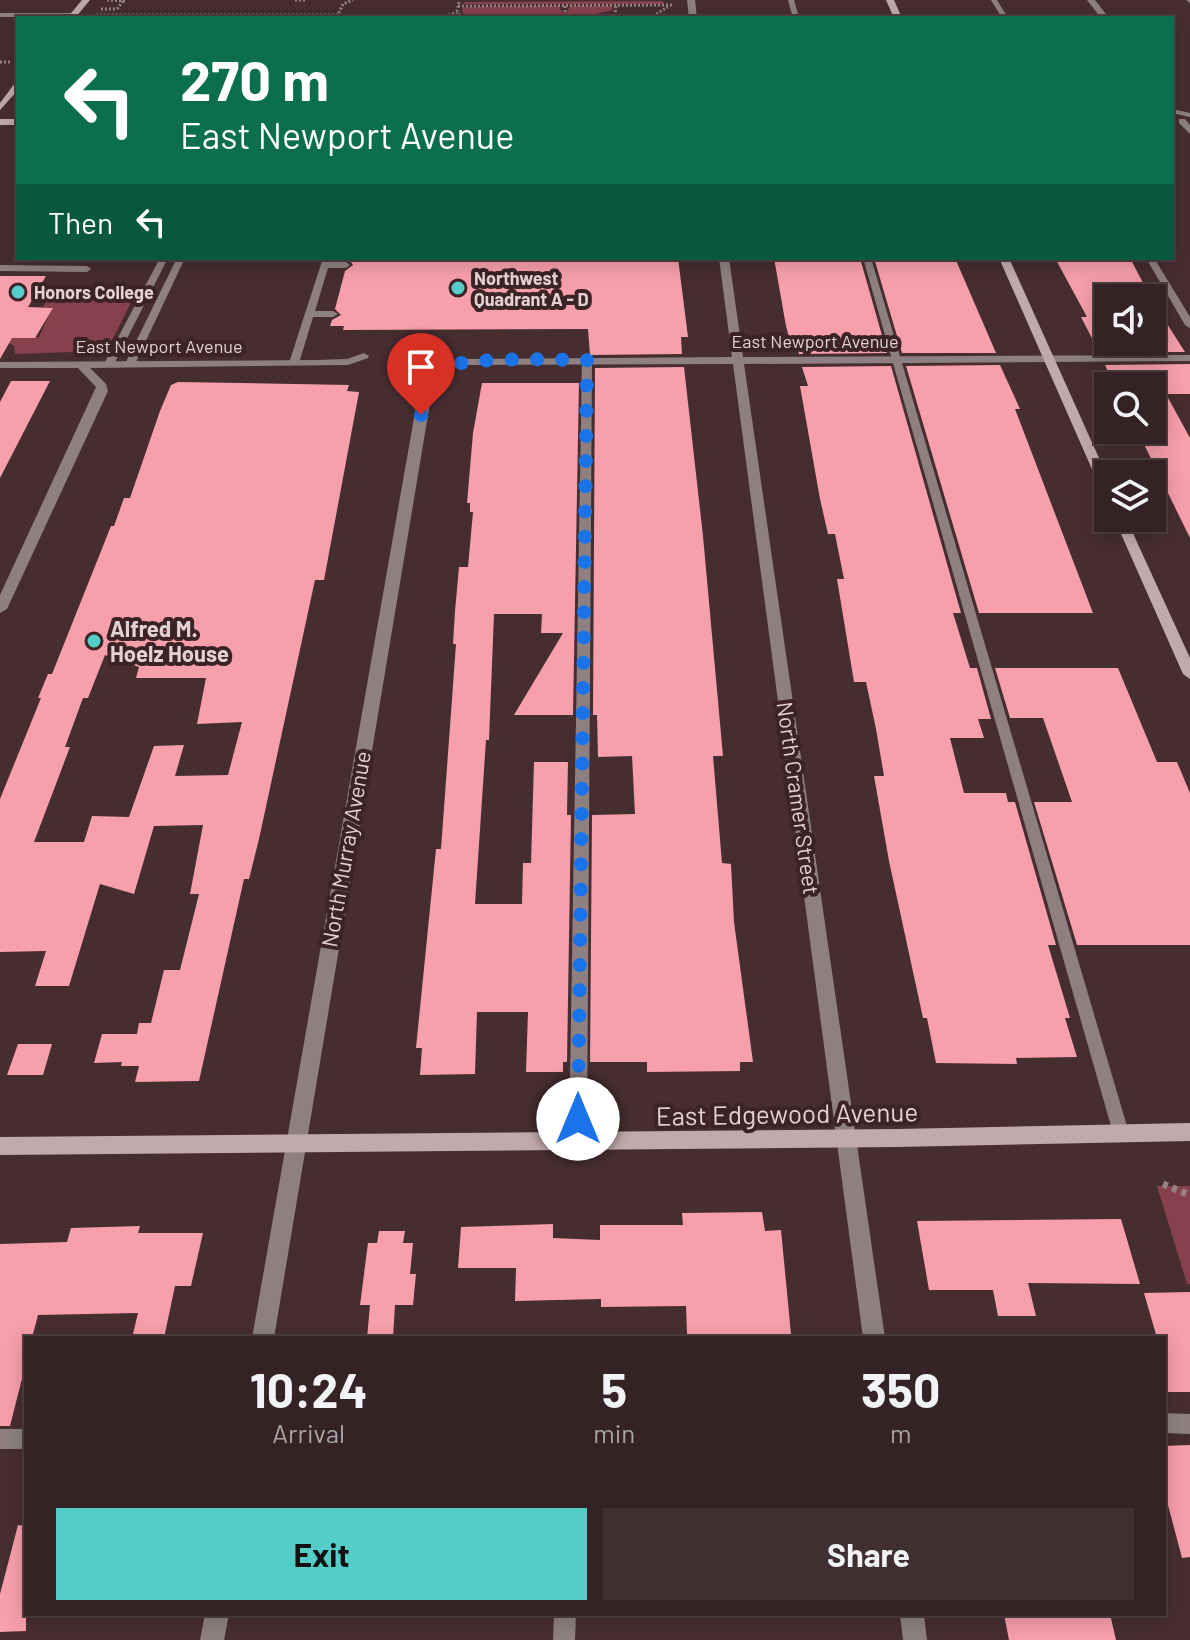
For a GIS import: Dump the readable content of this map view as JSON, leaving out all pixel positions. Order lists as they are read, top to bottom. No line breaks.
{"streets":{"street":["East Newport Avenue","North Cramer Street","North Murray Avenue","East Edgewood Avenue"]},"crossings":[["East Newport Avenue","North Cramer Street"],["East Newport Avenue","North Murray Avenue"],["North Cramer Street","East Edgewood Avenue"],["North Murray Avenue","East Edgewood Avenue"]],"places":["Northwest Quadrant A - D","Honors College","Alfred M. Hoelz House"],"page":{"turn":["270 m","East Newport Avenue"],"then":"Then","eta":["10:24","Arrival","5","min","350","m"],"buttons":["Exit","Share"]}}
